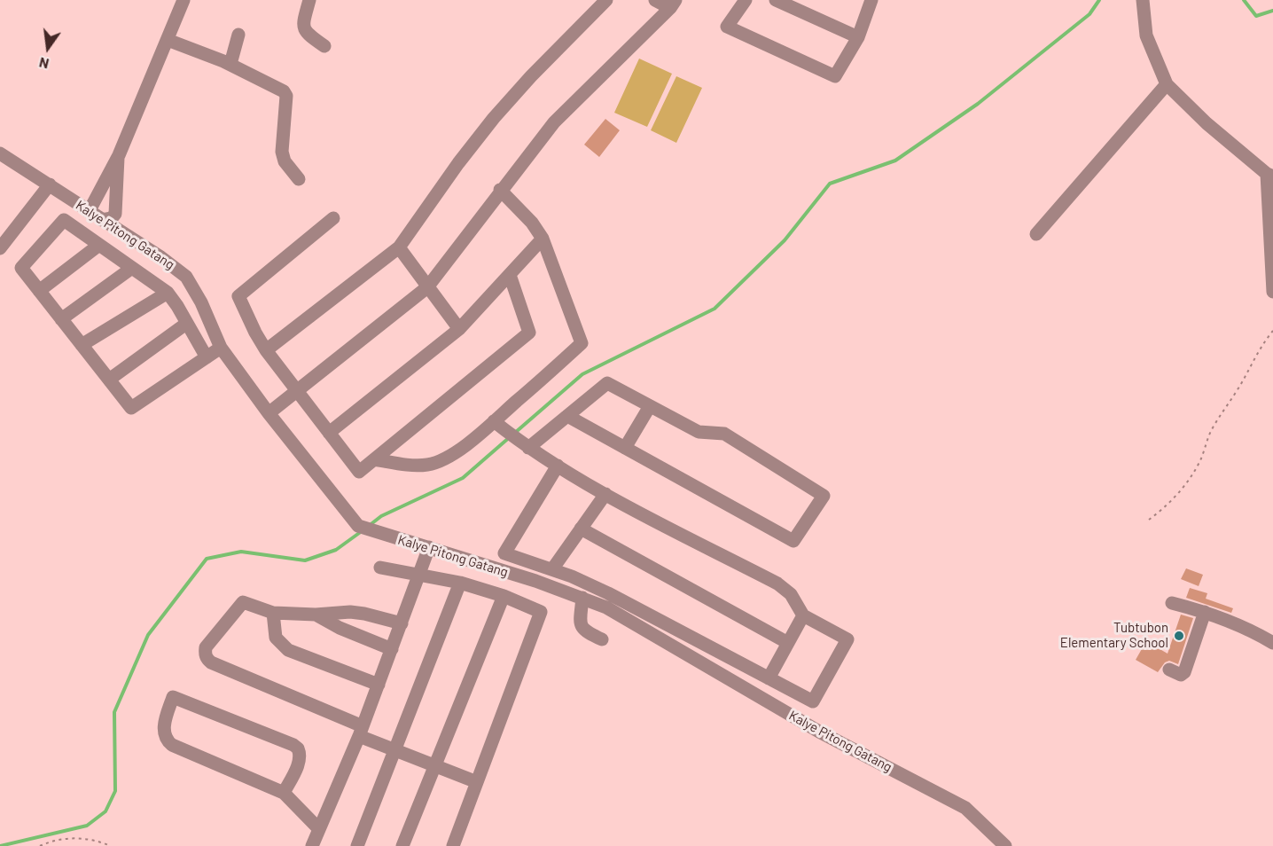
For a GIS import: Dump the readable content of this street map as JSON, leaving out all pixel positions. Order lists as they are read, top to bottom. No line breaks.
{"streets":{"street":["Kalye Pitong Gatang"]},"places":["Tubtubon Elementary School"],"north":"bottom"}
